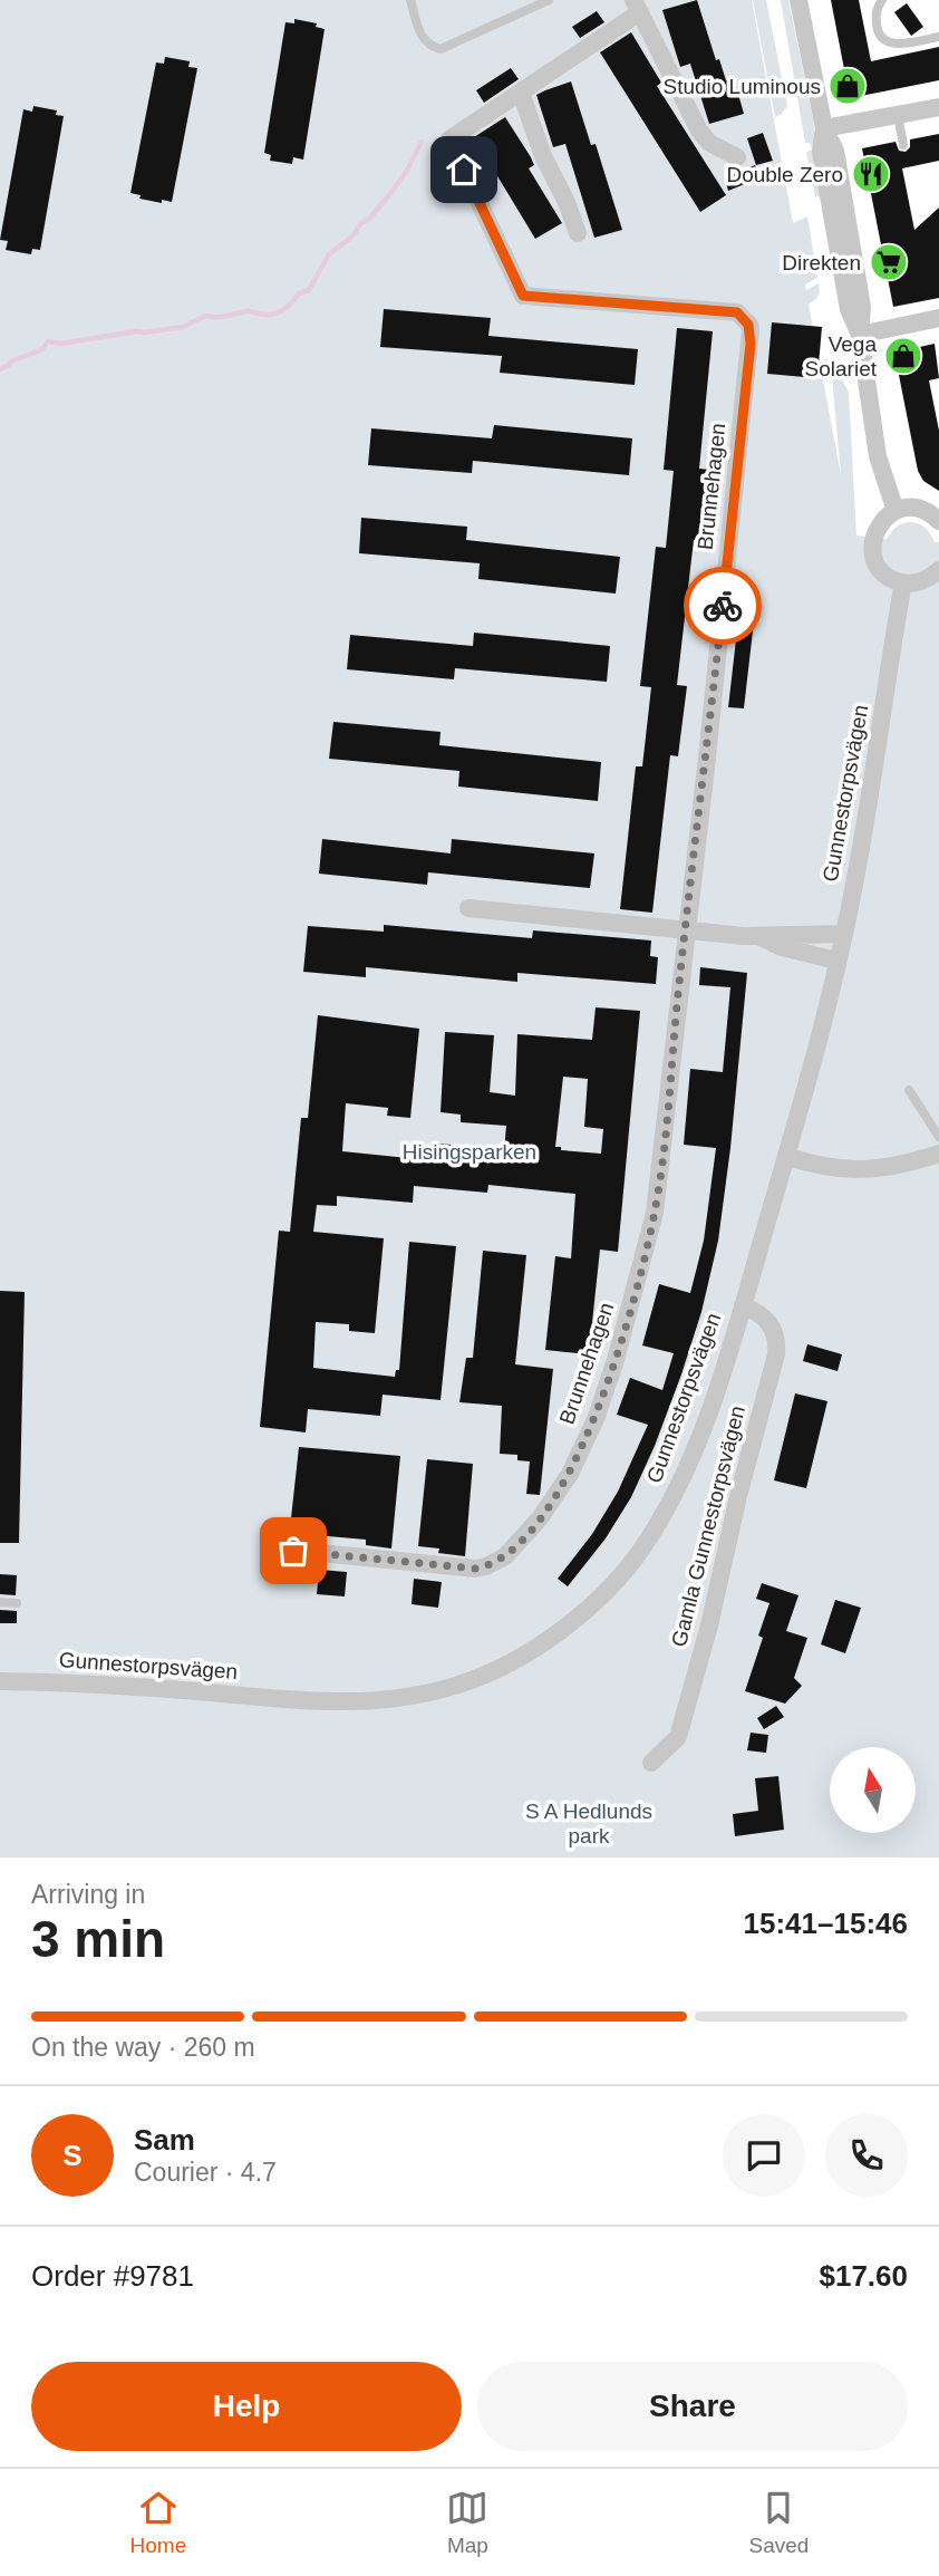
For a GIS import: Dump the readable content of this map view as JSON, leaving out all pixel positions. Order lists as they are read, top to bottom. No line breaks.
{"streets":{"street":["Brunnehagen","Gunnestorpsvägen","Gamla Gunnestorpsvägen"]},"crossings":[["Gunnestorpsvägen","Gamla Gunnestorpsvägen"]],"parks":["Hisingsparken","S A Hedlunds park"],"places":{"shop":["Studio Luminous","Vega Solariet"],"restaurant":["Double Zero"],"supermarket":["Direkten"]},"north":"top","page":{"heading":["3 min","Arriving in","15:41–15:46"],"panel":["Sam","Courier · 4.7","Order #9781","$17.60"],"bar":"On the way · 260 m","round":"S","buttons":["Help","Share"],"tabs":["Home","Map","Saved"]}}
